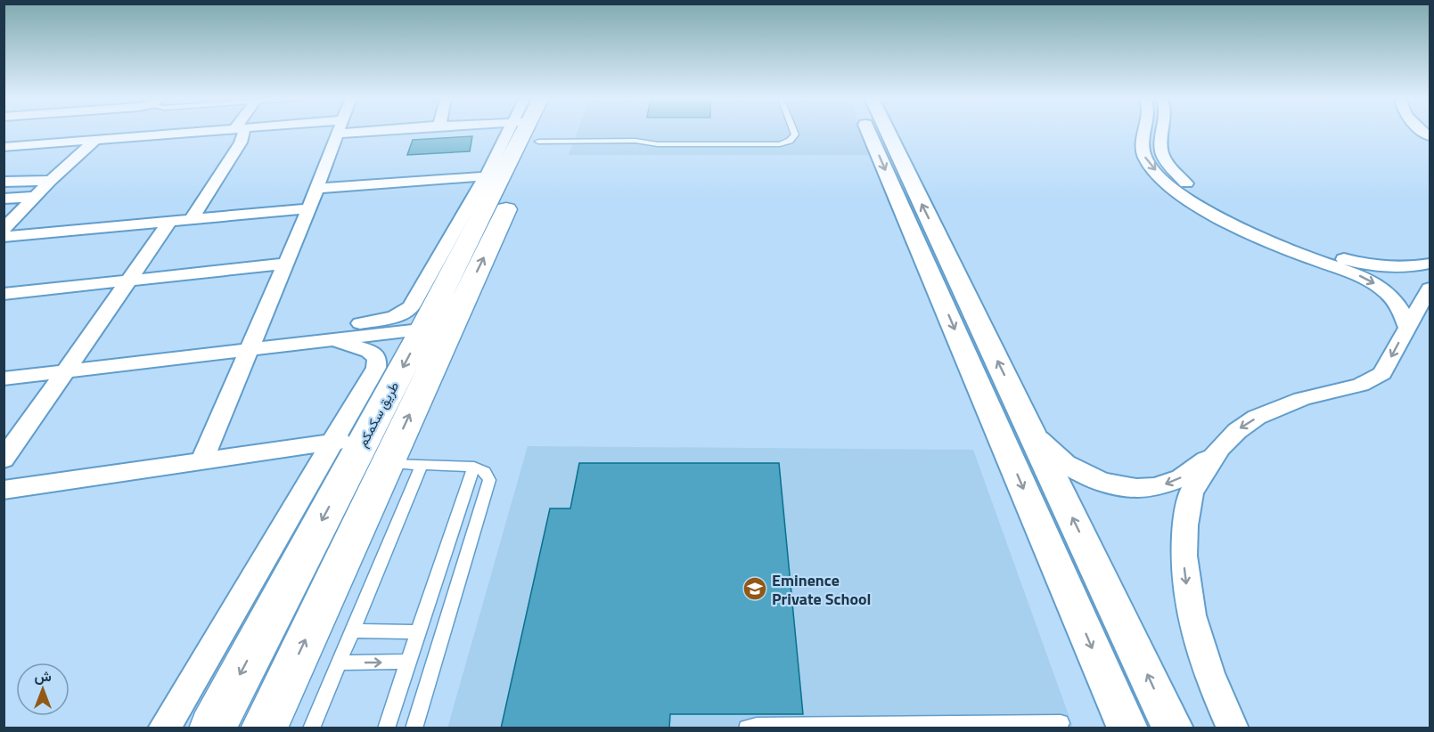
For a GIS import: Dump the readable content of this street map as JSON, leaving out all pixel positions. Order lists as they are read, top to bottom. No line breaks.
{"streets":{"main road":["طريق سكمكم"]},"places":{"school or university":["Eminence Private School"]},"north":"top"}
